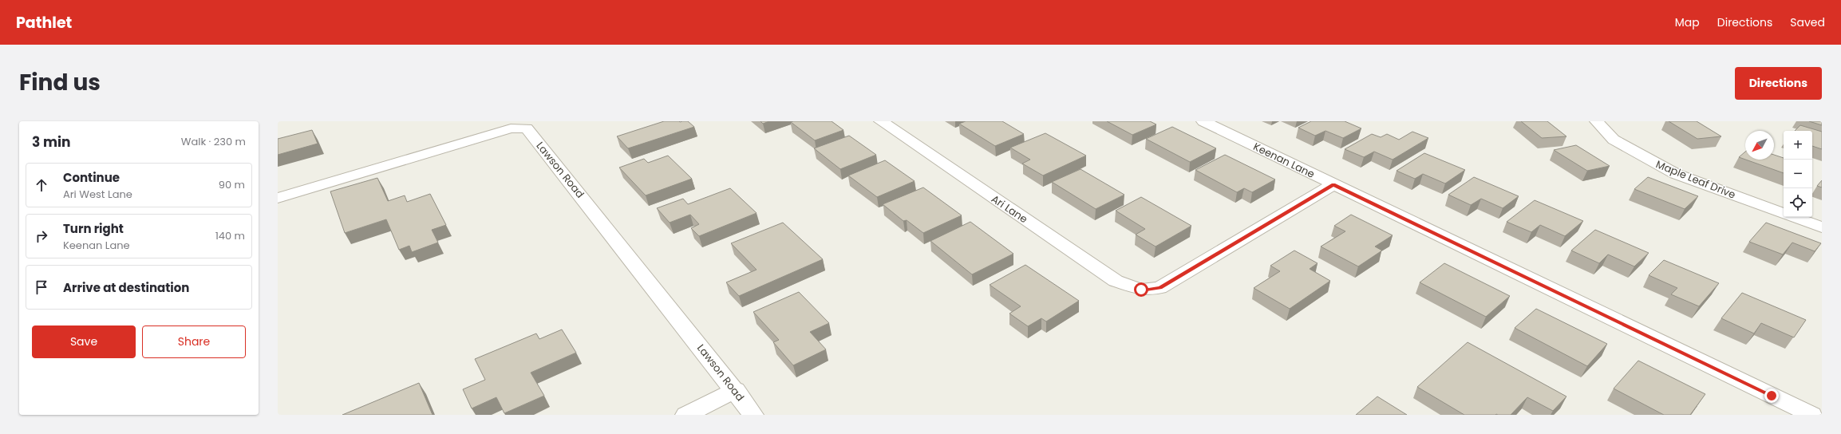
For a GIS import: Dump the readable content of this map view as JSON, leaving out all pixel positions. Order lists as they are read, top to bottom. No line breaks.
{"streets":{"street":["Keenan Lane","Lawson Road","Maple Leaf Drive","Ari Lane"]},"crossings":[["Keenan Lane","Ari Lane"]],"north":"bottom left","page":{"header":"Pathlet","nav":["Map","Directions","Saved"],"title":"Find us","buttons":["Directions",["Save","Share"]],"heading":["3 min","Walk · 230 m"],"map_buttons":["+","−"],"list":[["Continue","Ari West Lane","90 m"],["Turn right","Keenan Lane","140 m"],"Arrive at destination"]}}
